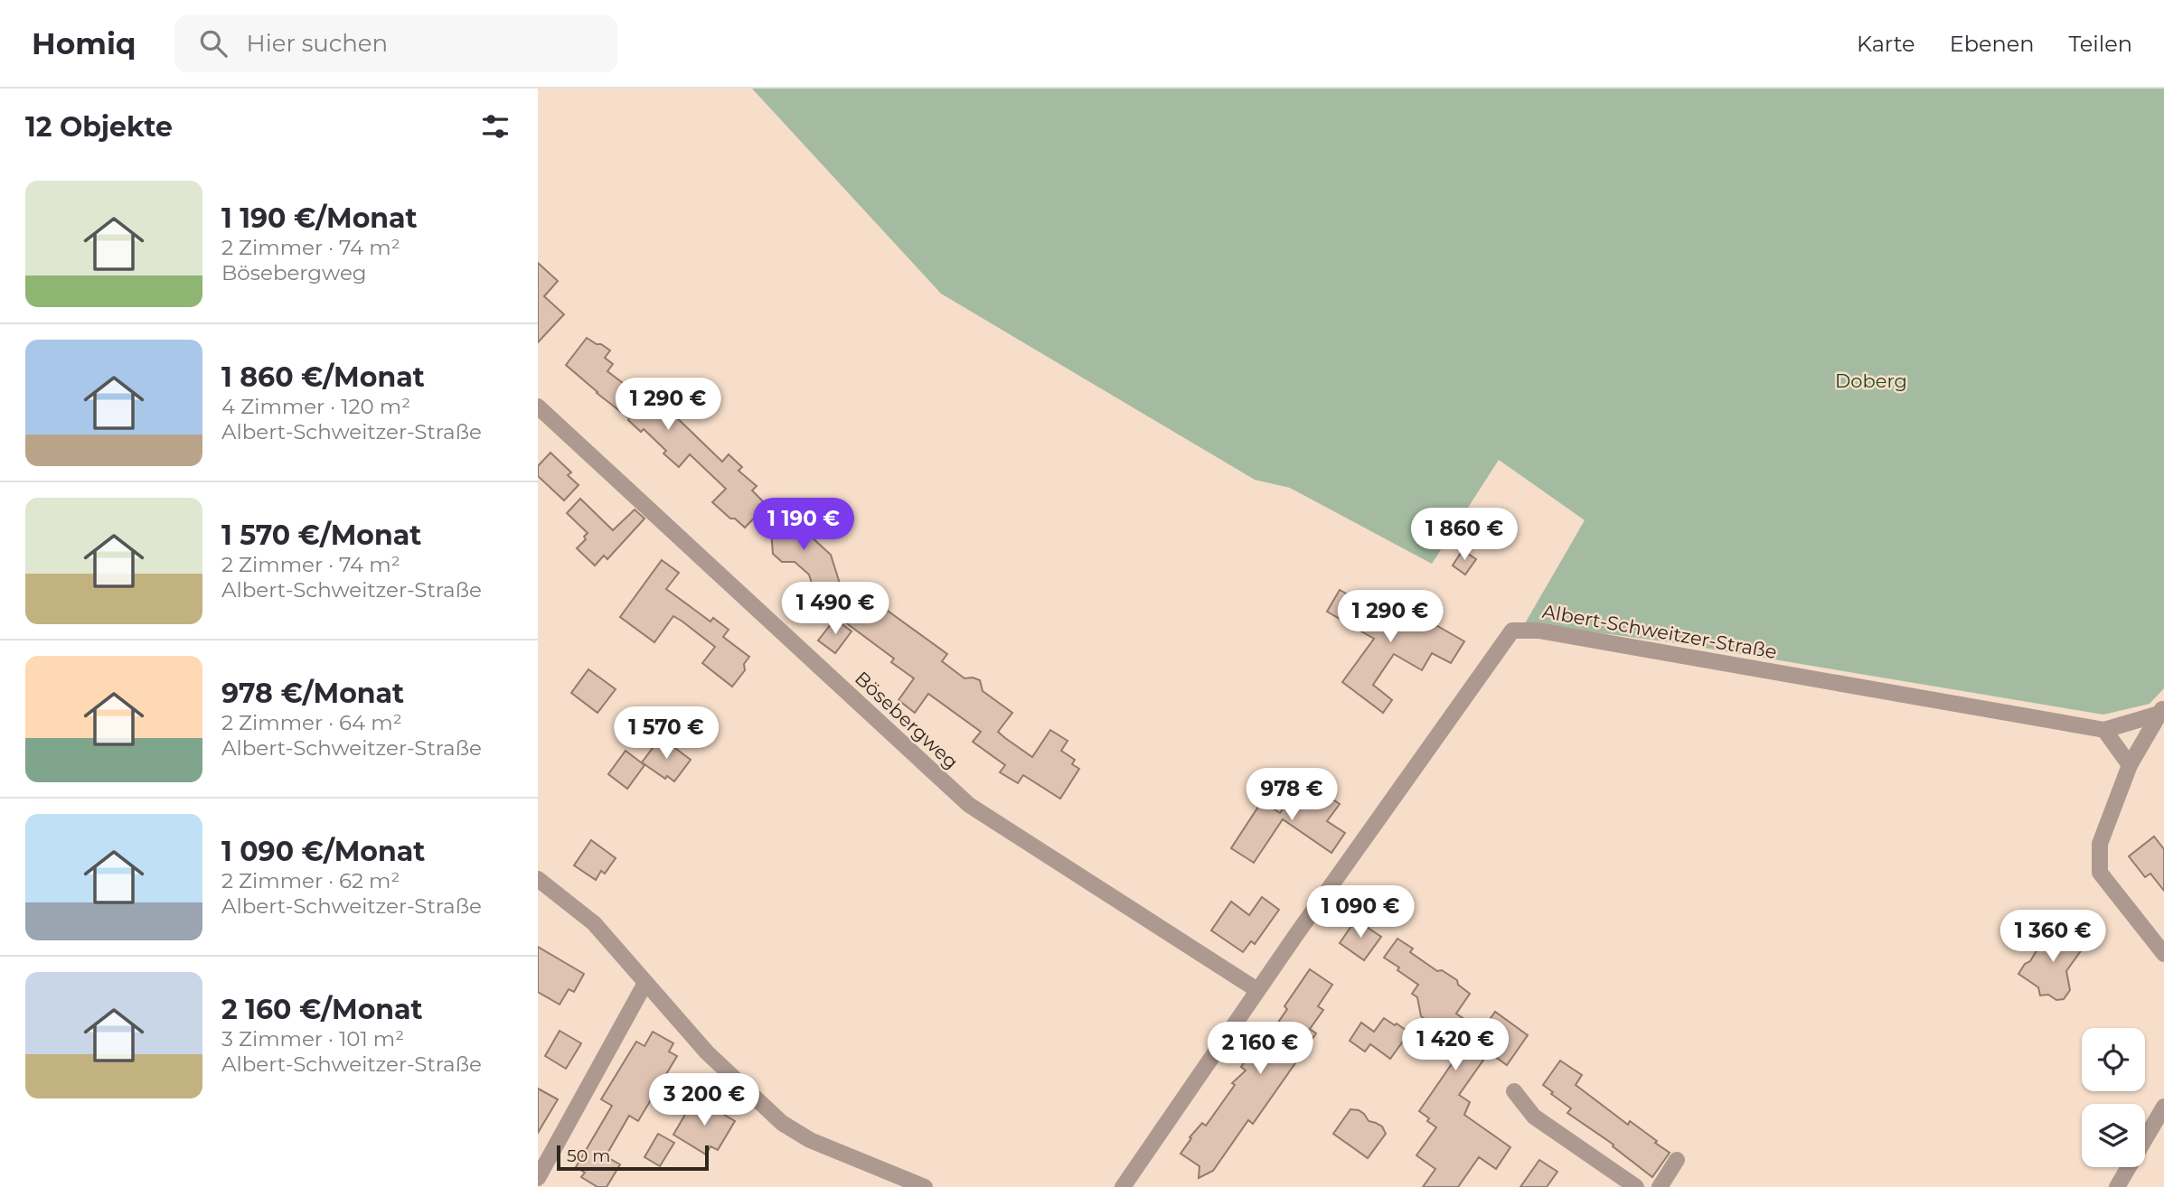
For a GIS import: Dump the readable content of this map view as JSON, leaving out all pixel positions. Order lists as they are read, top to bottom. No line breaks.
{"streets":{"street":["Albert-Schweitzer-Straße","Bösebergweg"]},"crossings":[["Albert-Schweitzer-Straße","Bösebergweg"]],"parks":["Doberg"],"scale_bar":"50 m","page":{"header":"Homiq","search":"Hier suchen","nav":["Karte","Ebenen","Teilen"],"heading":"12 Objekte","list":[{"name":"1 190 €/Monat","note":"2 Zimmer · 74 m² · Bösebergweg"},{"name":"1 860 €/Monat","note":"4 Zimmer · 120 m² · Albert-Schweitzer-Straße"},{"name":"1 570 €/Monat","note":"2 Zimmer · 74 m² · Albert-Schweitzer-Straße"},{"name":"978 €/Monat","note":"2 Zimmer · 64 m² · Albert-Schweitzer-Straße"},{"name":"1 090 €/Monat","note":"2 Zimmer · 62 m² · Albert-Schweitzer-Straße"},{"name":"2 160 €/Monat","note":"3 Zimmer · 101 m² · Albert-Schweitzer-Straße"}],"price":["1 290 €","1 190 €","1 860 €","1 490 €","1 290 €","1 570 €","978 €","1 090 €","1 360 €","1 420 €","2 160 €","3 200 €"],"scale":"50 m"}}
